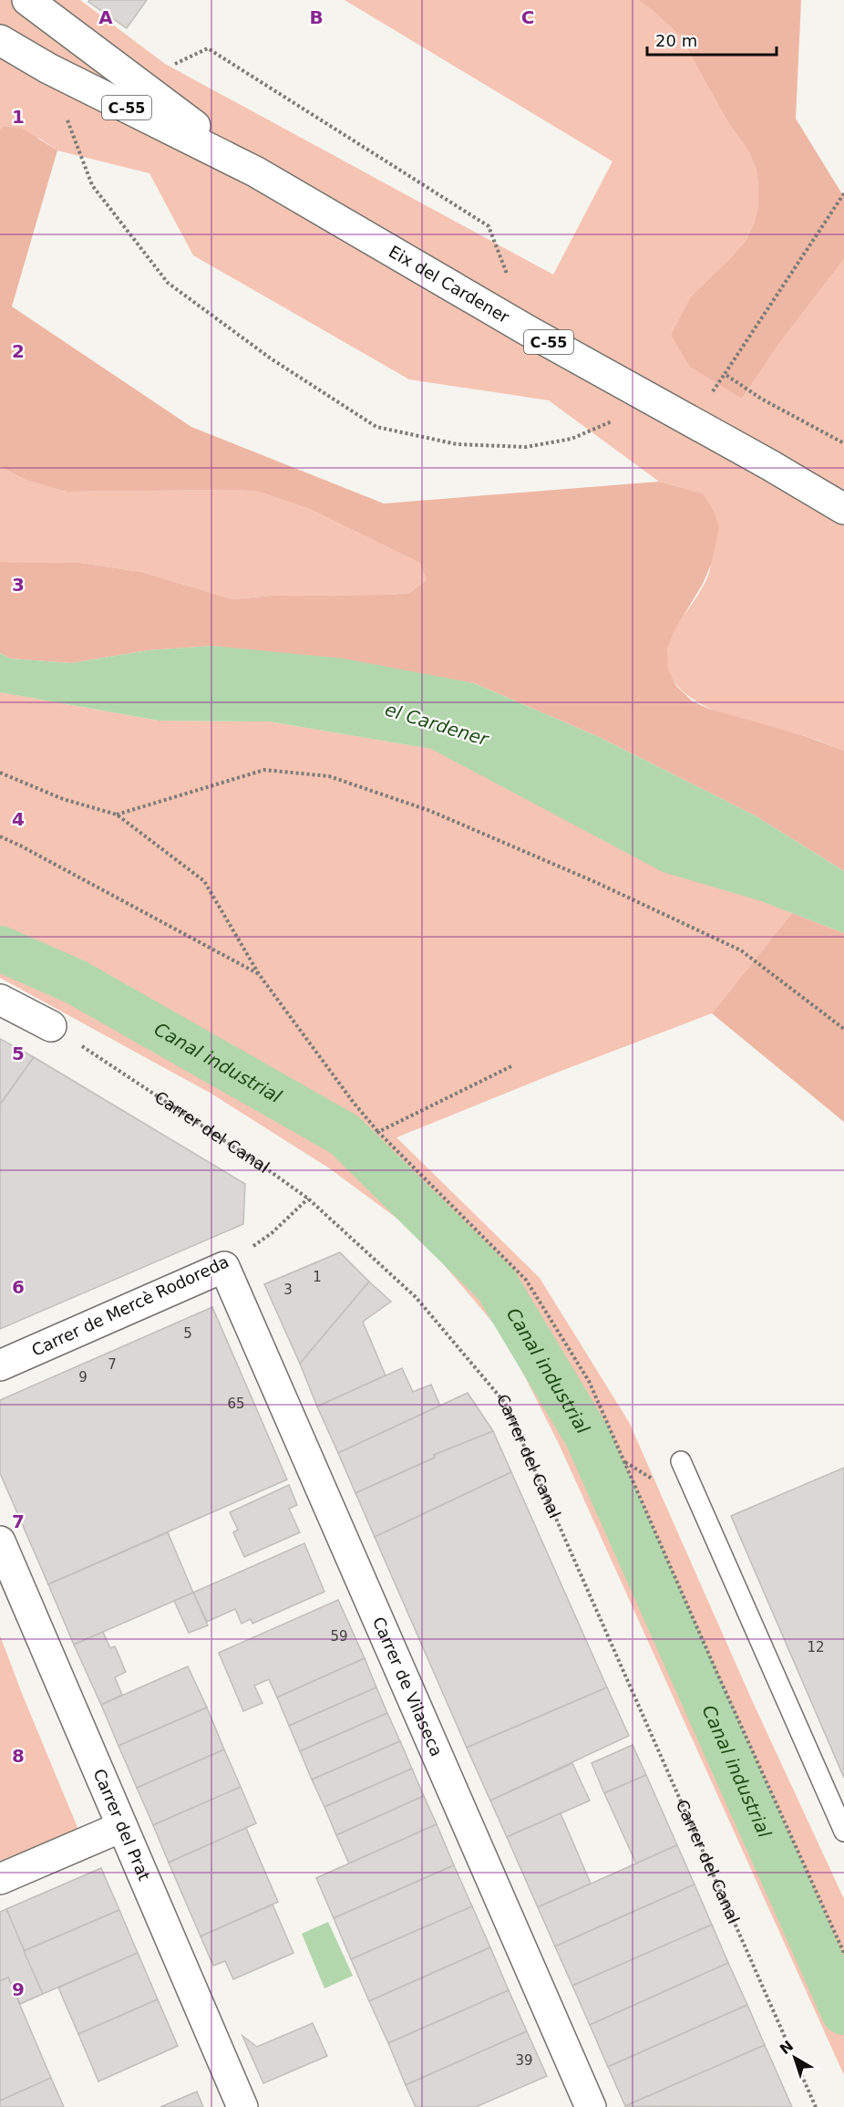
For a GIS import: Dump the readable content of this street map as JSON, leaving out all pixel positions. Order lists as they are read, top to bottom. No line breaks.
{"streets":{"street":["C-55","Eix del Cardener","Carrer de Mercè Rodoreda","Carrer de Vilaseca","Carrer del Prat"],"path":["Carrer del Canal"]},"crossings":[["Carrer del Canal","Carrer de Mercè Rodoreda"],["Carrer de Mercè Rodoreda","Carrer de Vilaseca"]],"water":["el Cardener","Canal industrial"],"house_numbers":["1","3","5","7","9","65","59","12","39"],"scale_bar":"20 m","north":"top left","grid":{"columns":["A","B","C"],"rows":["1","2","3","4","5","6","7","8","9"]}}
